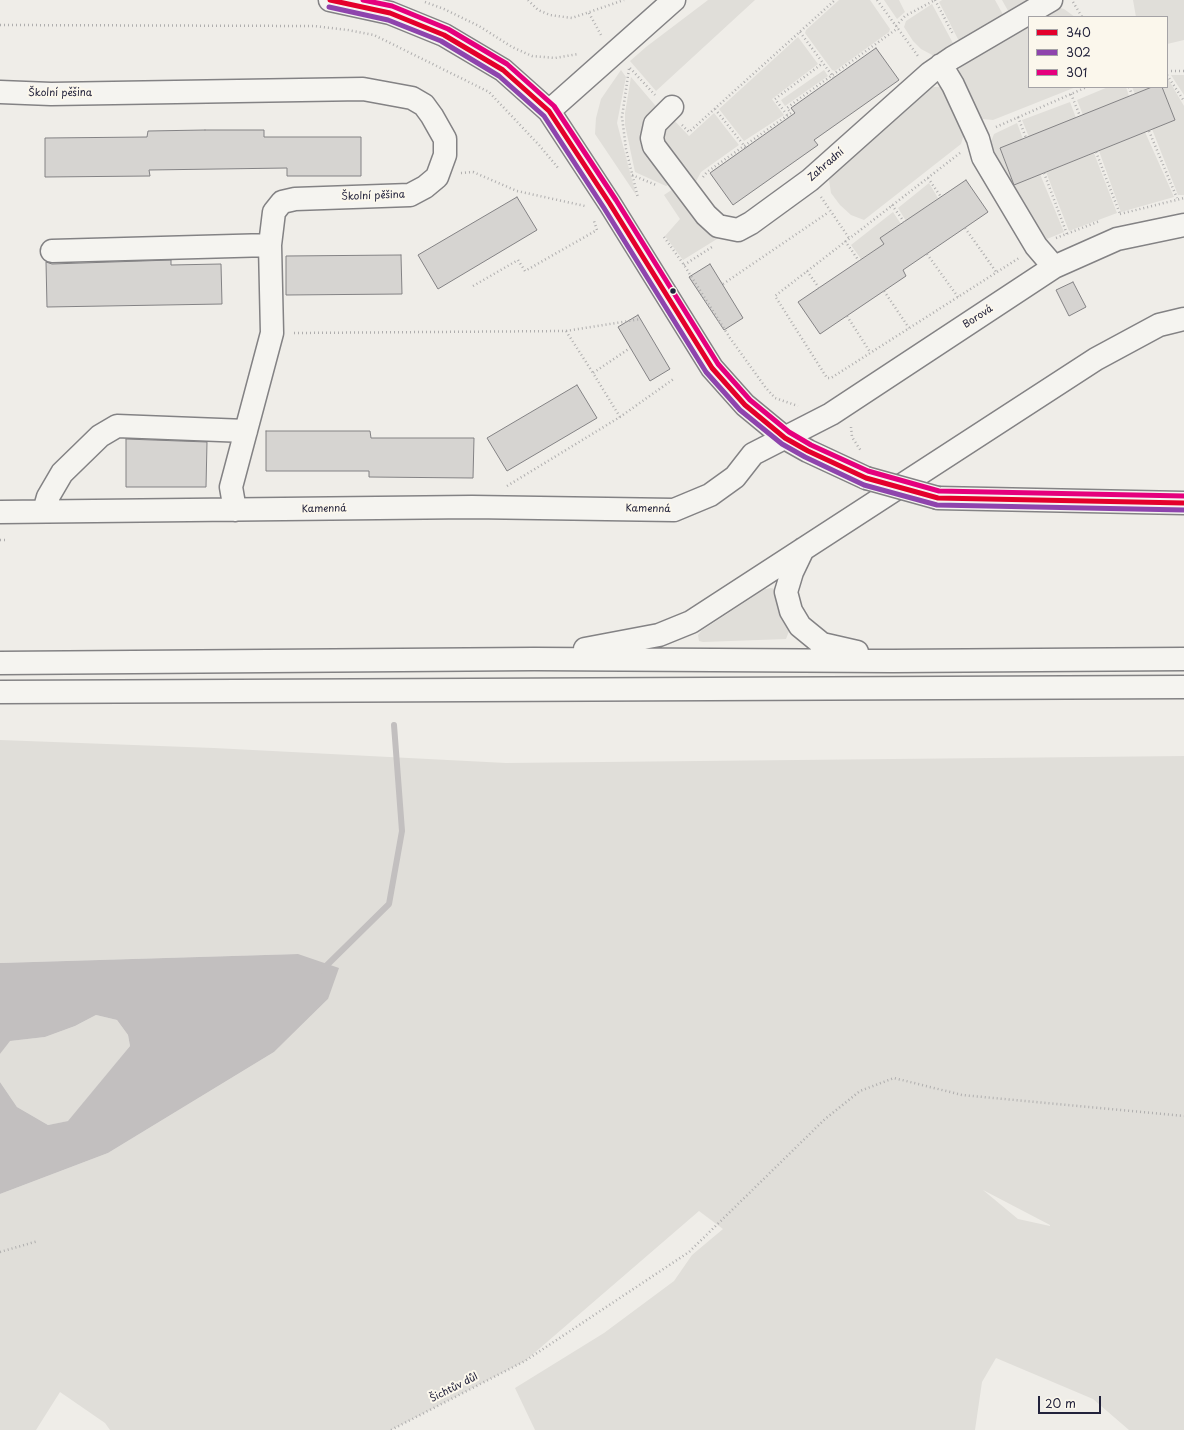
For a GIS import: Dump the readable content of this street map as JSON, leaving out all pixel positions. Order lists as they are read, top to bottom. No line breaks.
{"streets":{"main road":["Školní pěšina","Zahradní","Borová","Kamenná"],"path":["Šichtův důl"]},"crossings":[["Školní pěšina","Kamenná"],["Borová","Kamenná"]],"lines":["transit line 340","transit line 301","transit line 302"],"legend":["340","302","301"],"scale_bar":"20 m"}
